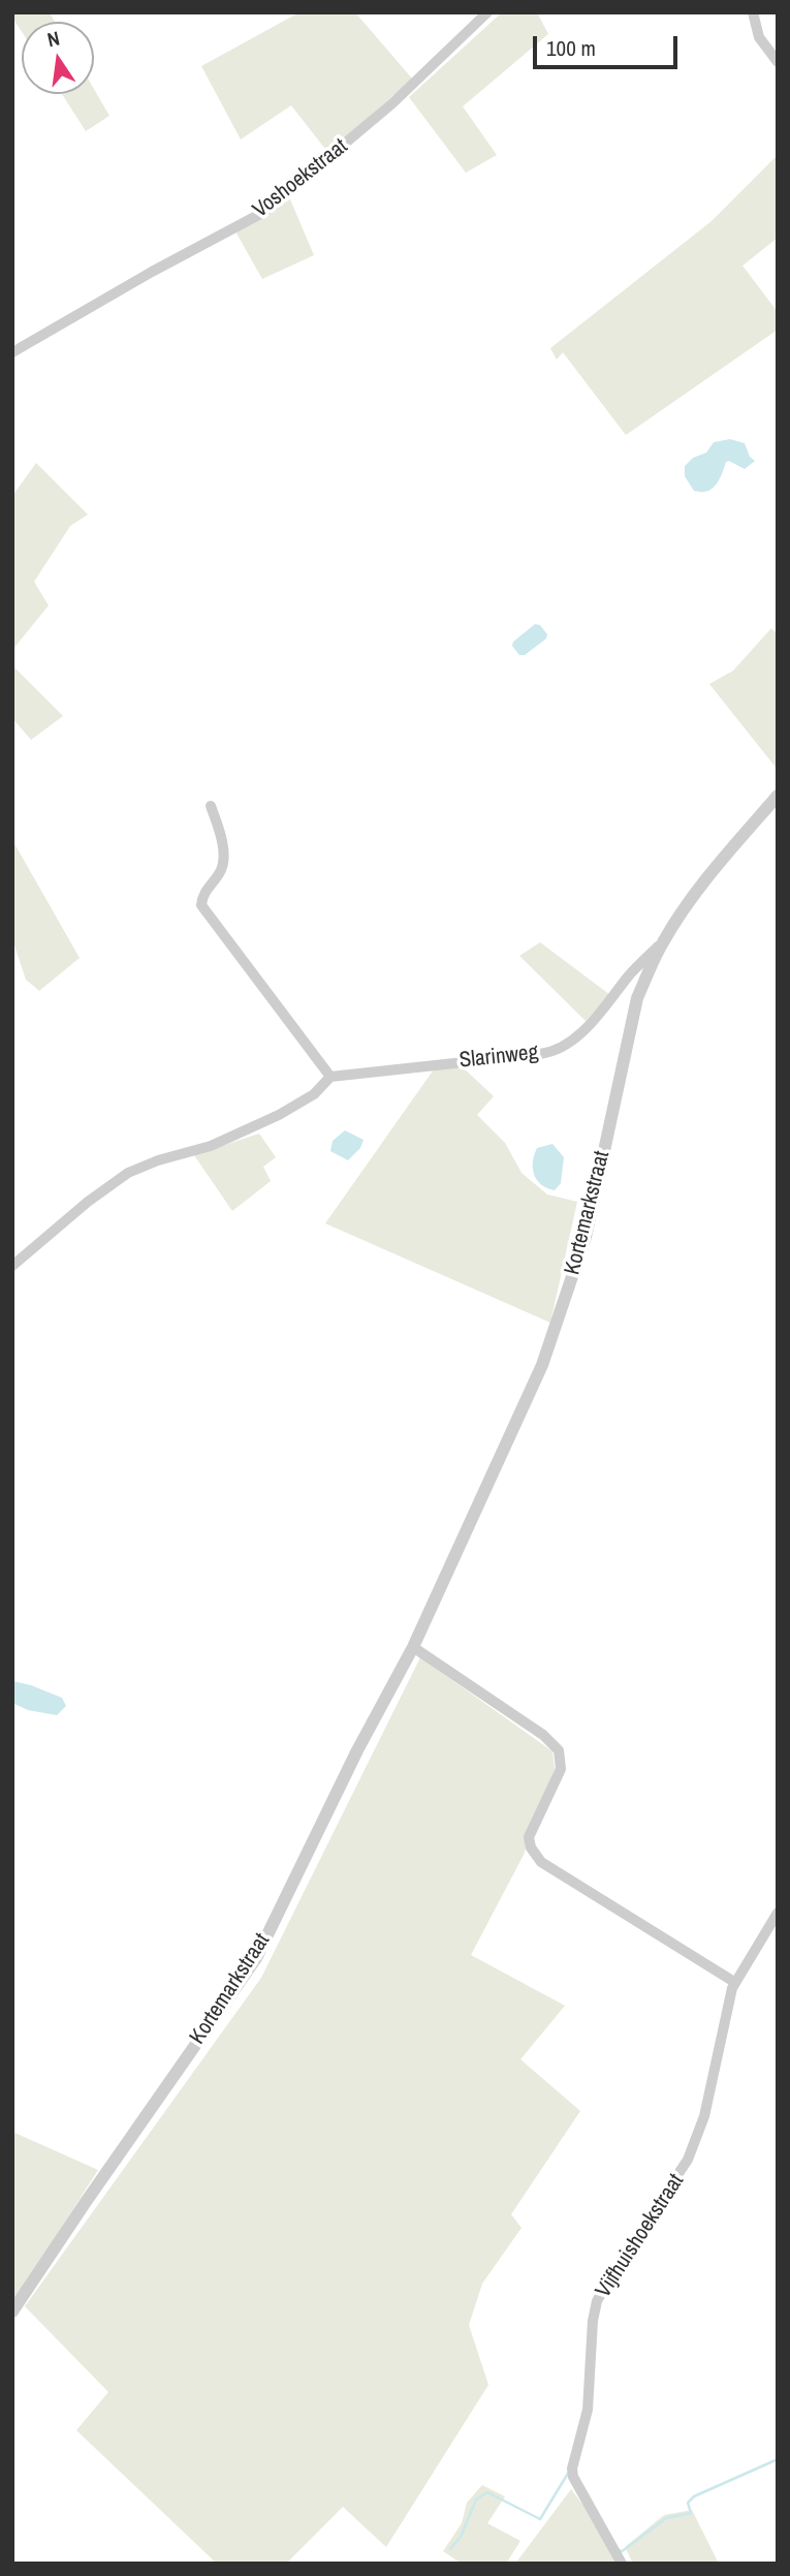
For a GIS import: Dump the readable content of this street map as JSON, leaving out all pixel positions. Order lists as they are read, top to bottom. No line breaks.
{"streets":{"street":["Voshoekstraat","Slarinweg","Kortemarkstraat","Vijfhuishoekstraat"]},"crossings":[["Slarinweg","Kortemarkstraat"]],"scale_bar":"100 m","north":"top"}
